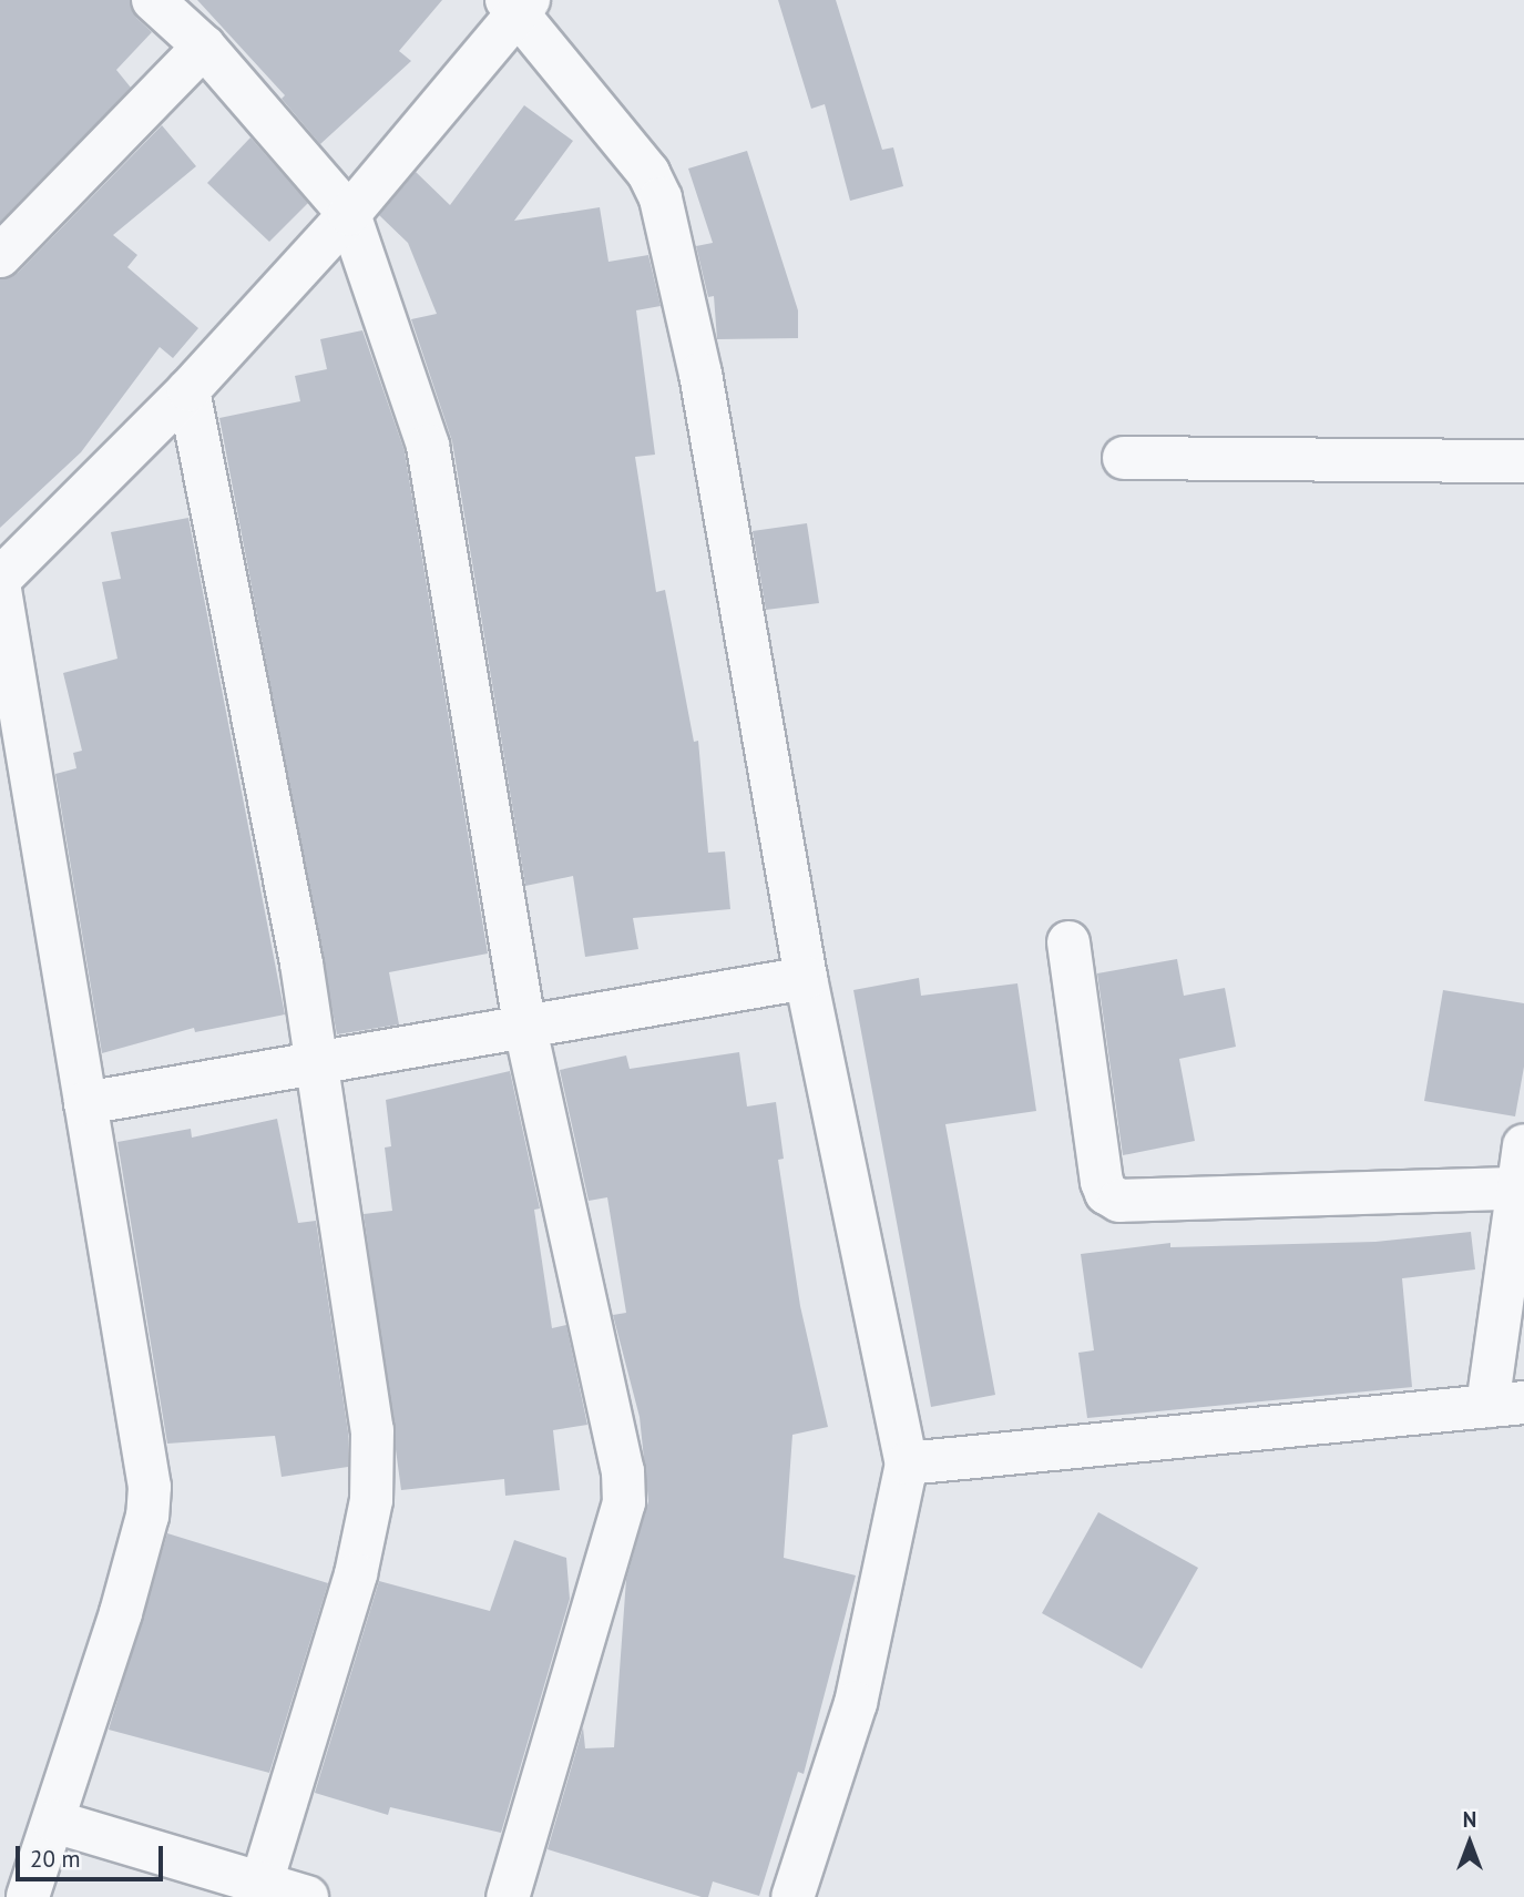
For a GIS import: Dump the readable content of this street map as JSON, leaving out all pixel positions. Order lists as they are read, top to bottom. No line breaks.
{"scale_bar":"20 m","north":"top"}
